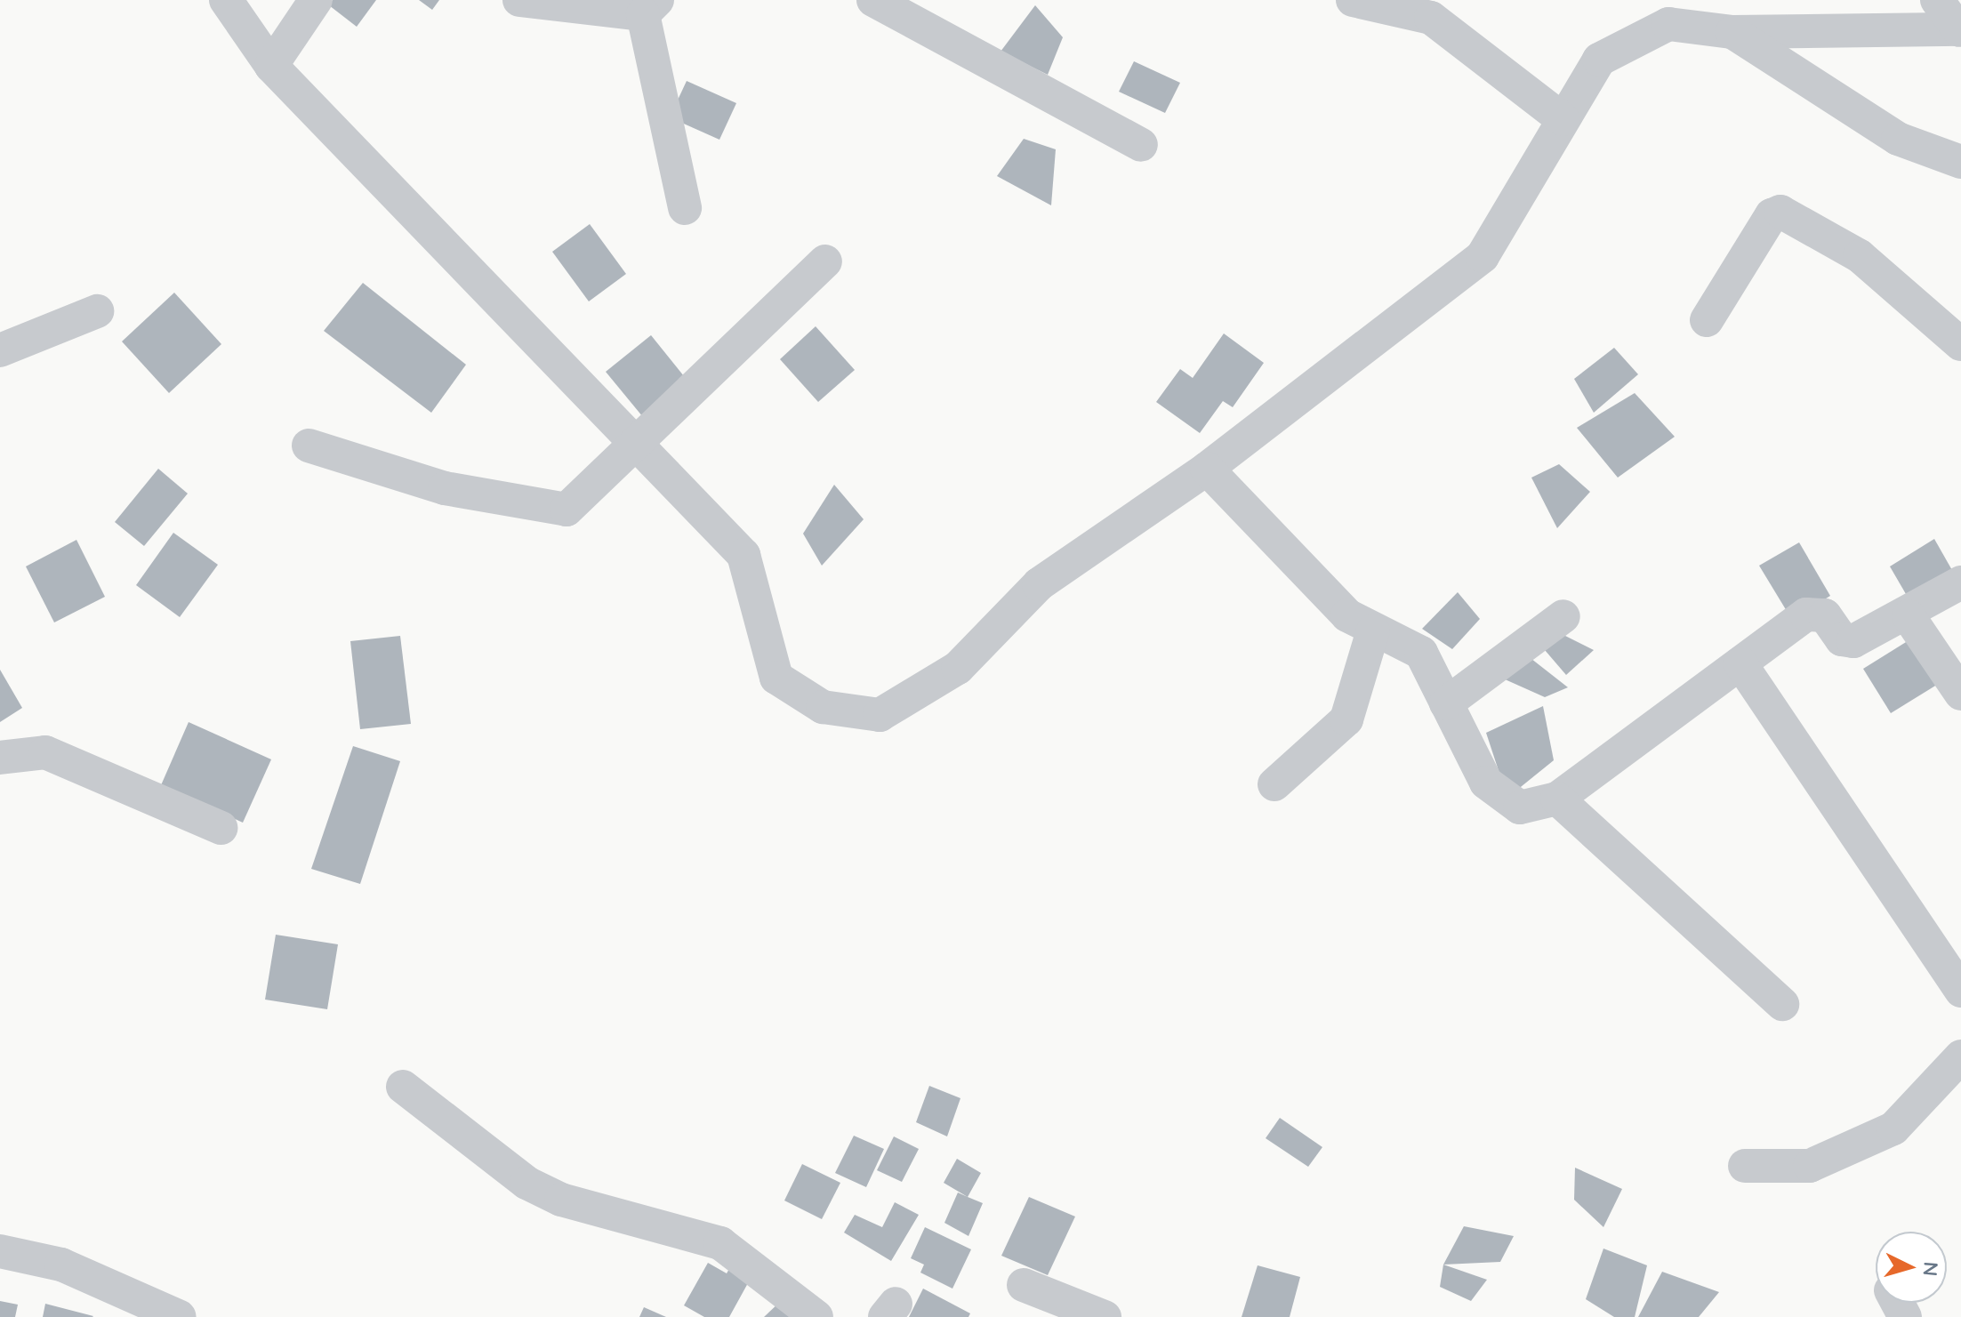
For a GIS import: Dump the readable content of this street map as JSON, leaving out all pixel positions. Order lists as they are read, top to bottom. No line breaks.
{"north":"right"}
